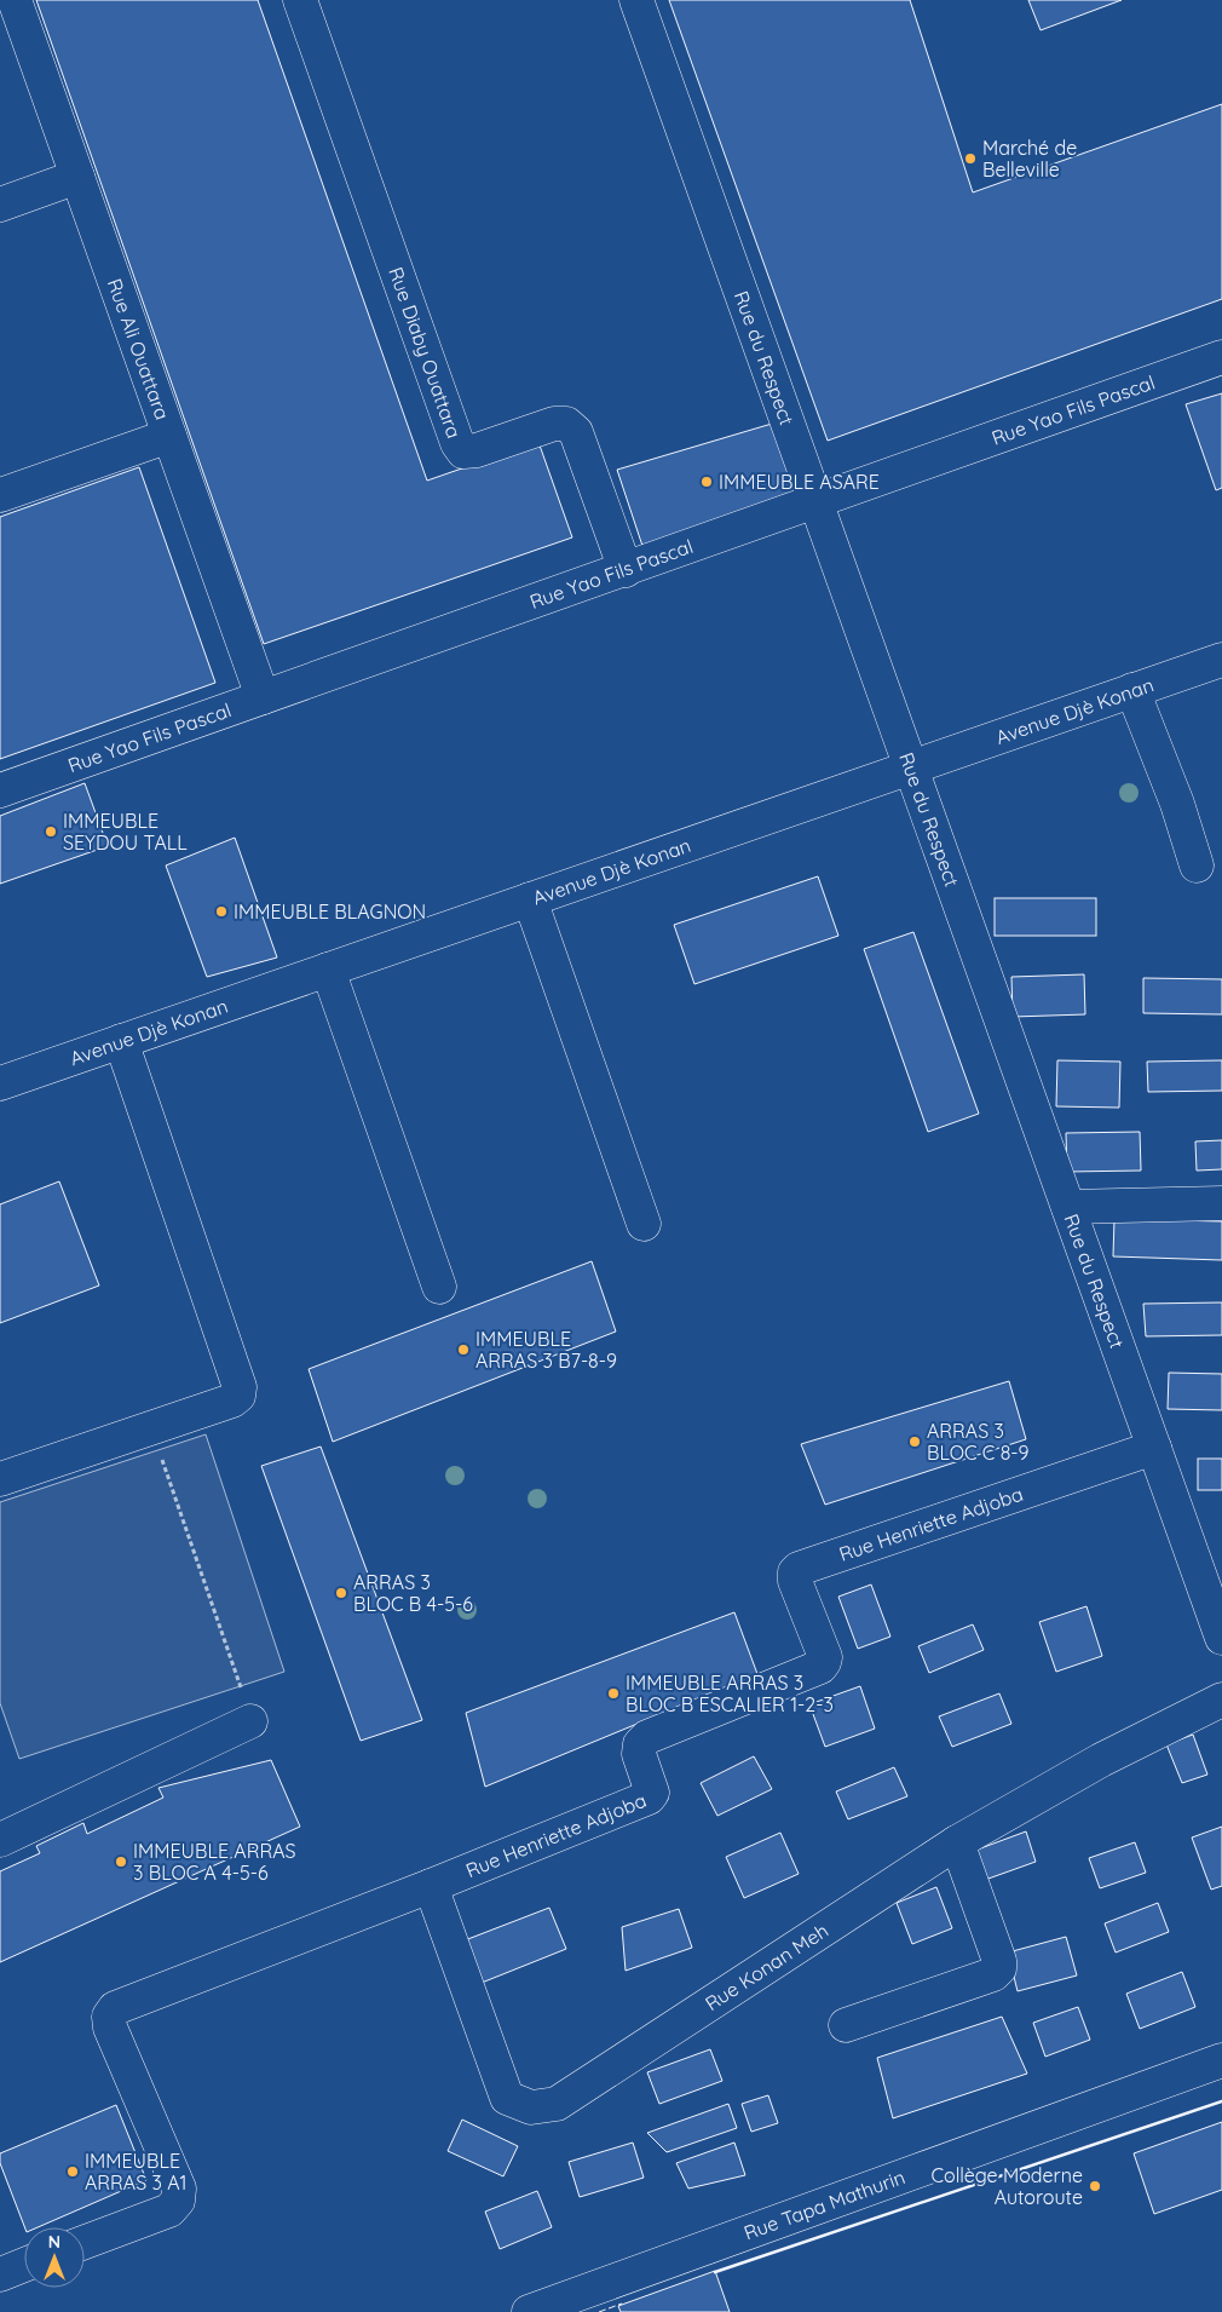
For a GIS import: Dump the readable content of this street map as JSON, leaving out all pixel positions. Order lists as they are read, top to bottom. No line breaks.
{"streets":{"street":["Rue Ali Ouattara","Rue Diaby Ouattara","Rue du Respect","Rue Yao Fils Pascal","Avenue Djè Konan","Rue Henriette Adjoba","Rue Konan Meh","Rue Tapa Mathurin"]},"crossings":[["Rue Ali Ouattara","Rue Yao Fils Pascal"],["Rue Diaby Ouattara","Rue Yao Fils Pascal"],["Rue du Respect","Rue Yao Fils Pascal"],["Rue du Respect","Avenue Djè Konan"],["Rue du Respect","Rue Henriette Adjoba"],["Rue Henriette Adjoba","Rue Konan Meh"]],"places":["Marché de Belleville","IMMEUBLE ASARE","IMMEUBLE SEYDOU TALL","IMMEUBLE BLAGNON","IMMEUBLE ARRAS 3 B7-8-9","ARRAS 3 BLOC C 8-9","ARRAS 3 BLOC B 4-5-6","IMMEUBLE ARRAS 3 BLOC B ESCALIER 1-2-3","IMMEUBLE ARRAS 3 BLOC A 4-5-6","IMMEUBLE ARRAS 3 A1","Collège Moderne Autoroute"],"north":"top"}
